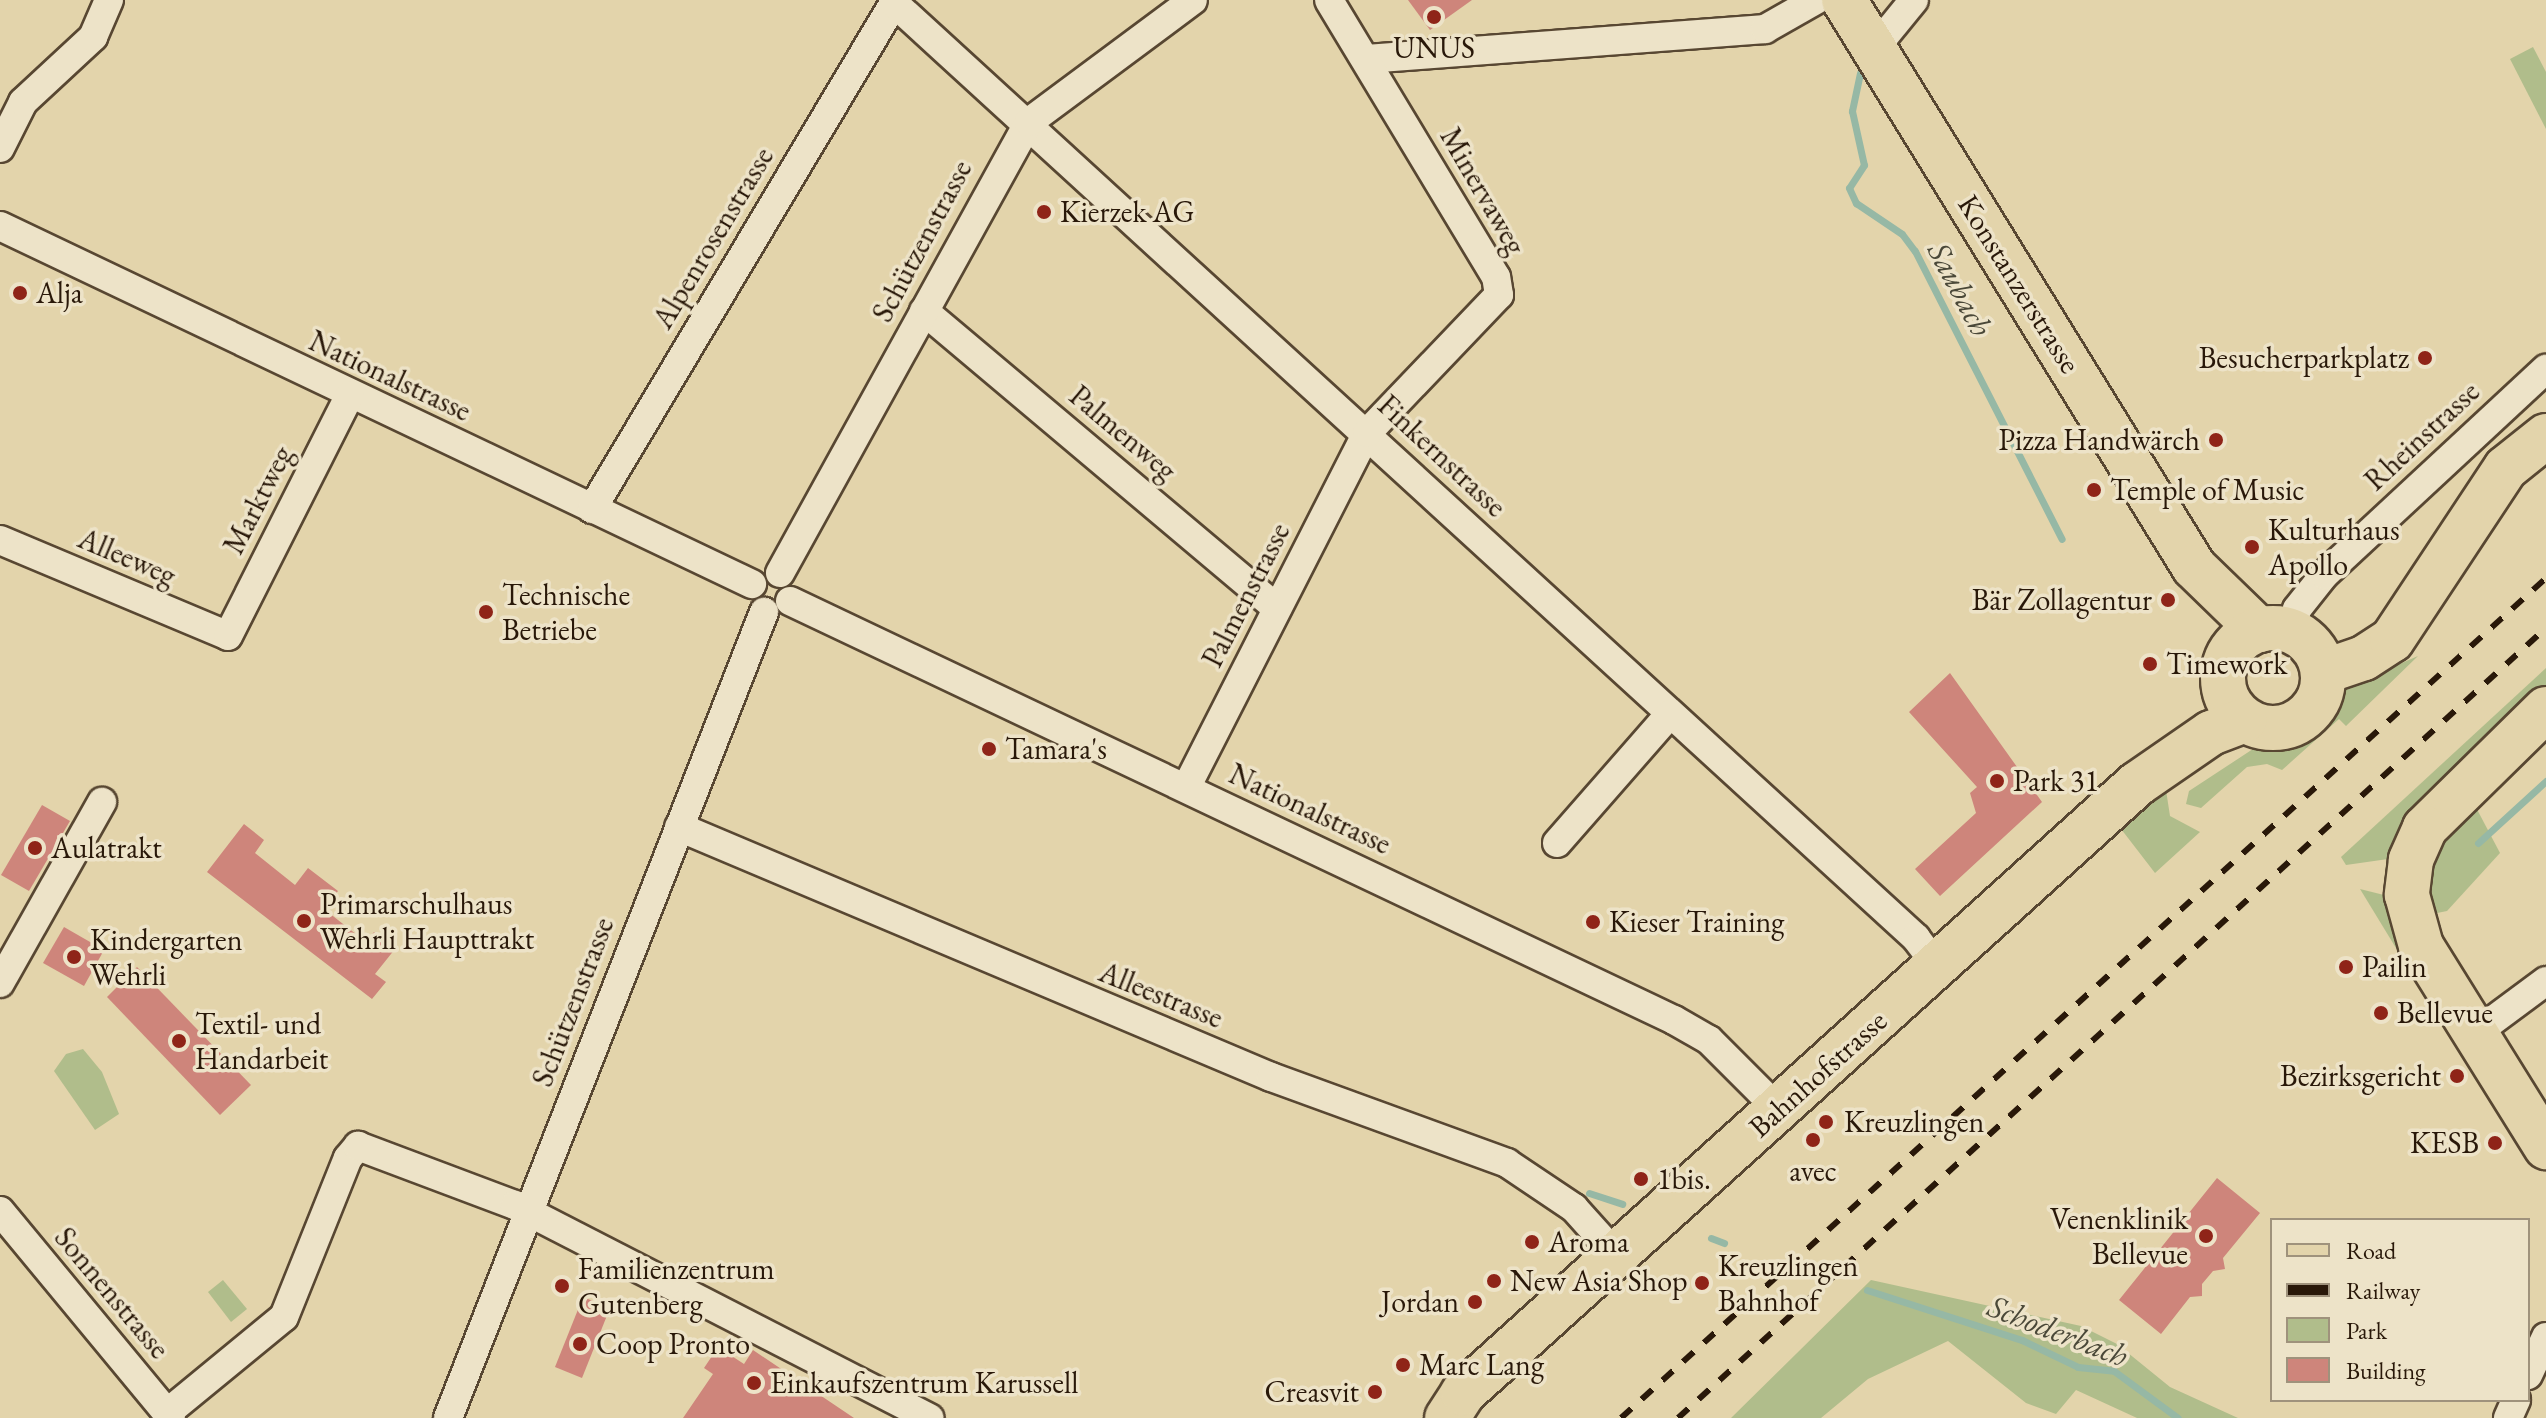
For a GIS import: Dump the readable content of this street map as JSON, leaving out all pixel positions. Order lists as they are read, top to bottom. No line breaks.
{"streets":{"main road":["Konstanzerstrasse","Bahnhofstrasse"],"street":["Minervaweg","Alpenrosenstrasse","Schützenstrasse","Nationalstrasse","Palmenweg","Rheinstrasse","Finkernstrasse","Marktweg","Alleeweg","Palmenstrasse","Alleestrasse","Sonnenstrasse"]},"crossings":[["Minervaweg","Finkernstrasse"],["Minervaweg","Palmenstrasse"],["Alpenrosenstrasse","Nationalstrasse"],["Alpenrosenstrasse","Finkernstrasse"],["Schützenstrasse","Nationalstrasse"],["Schützenstrasse","Palmenweg"],["Schützenstrasse","Finkernstrasse"],["Schützenstrasse","Alleestrasse"],["Konstanzerstrasse","Rheinstrasse"],["Konstanzerstrasse","Bahnhofstrasse"],["Nationalstrasse","Marktweg"],["Nationalstrasse","Palmenstrasse"],["Nationalstrasse","Bahnhofstrasse"],["Palmenweg","Palmenstrasse"],["Rheinstrasse","Bahnhofstrasse"],["Finkernstrasse","Palmenstrasse"],["Finkernstrasse","Bahnhofstrasse"],["Marktweg","Alleeweg"],["Alleestrasse","Bahnhofstrasse"]],"water":["Saubach","Schoderbach"],"places":["UNUS","Kierzek AG","Alja","Besucherparkplatz","Pizza Handwärch","Temple of Music","Kulturhaus Apollo","Bär Zollagentur","Technische Betriebe","Timework","Tamara's","Park 31","Aulatrakt","Primarschulhaus Wehrli Haupttrakt","Kieser Training","Kindergarten Wehrli","Pailin","Bellevue","Textil- und Handarbeit","Bezirksgericht","Kreuzlingen","avec","KESB","1bis.","Venenklinik Bellevue","Aroma","New Asia Shop","Kreuzlingen Bahnhof","Familienzentrum Gutenberg","Jordan","Coop Pronto","Marc Lang","Einkaufszentrum Karussell","Creasvit"],"legend":["Road","Railway","Park","Building"]}
